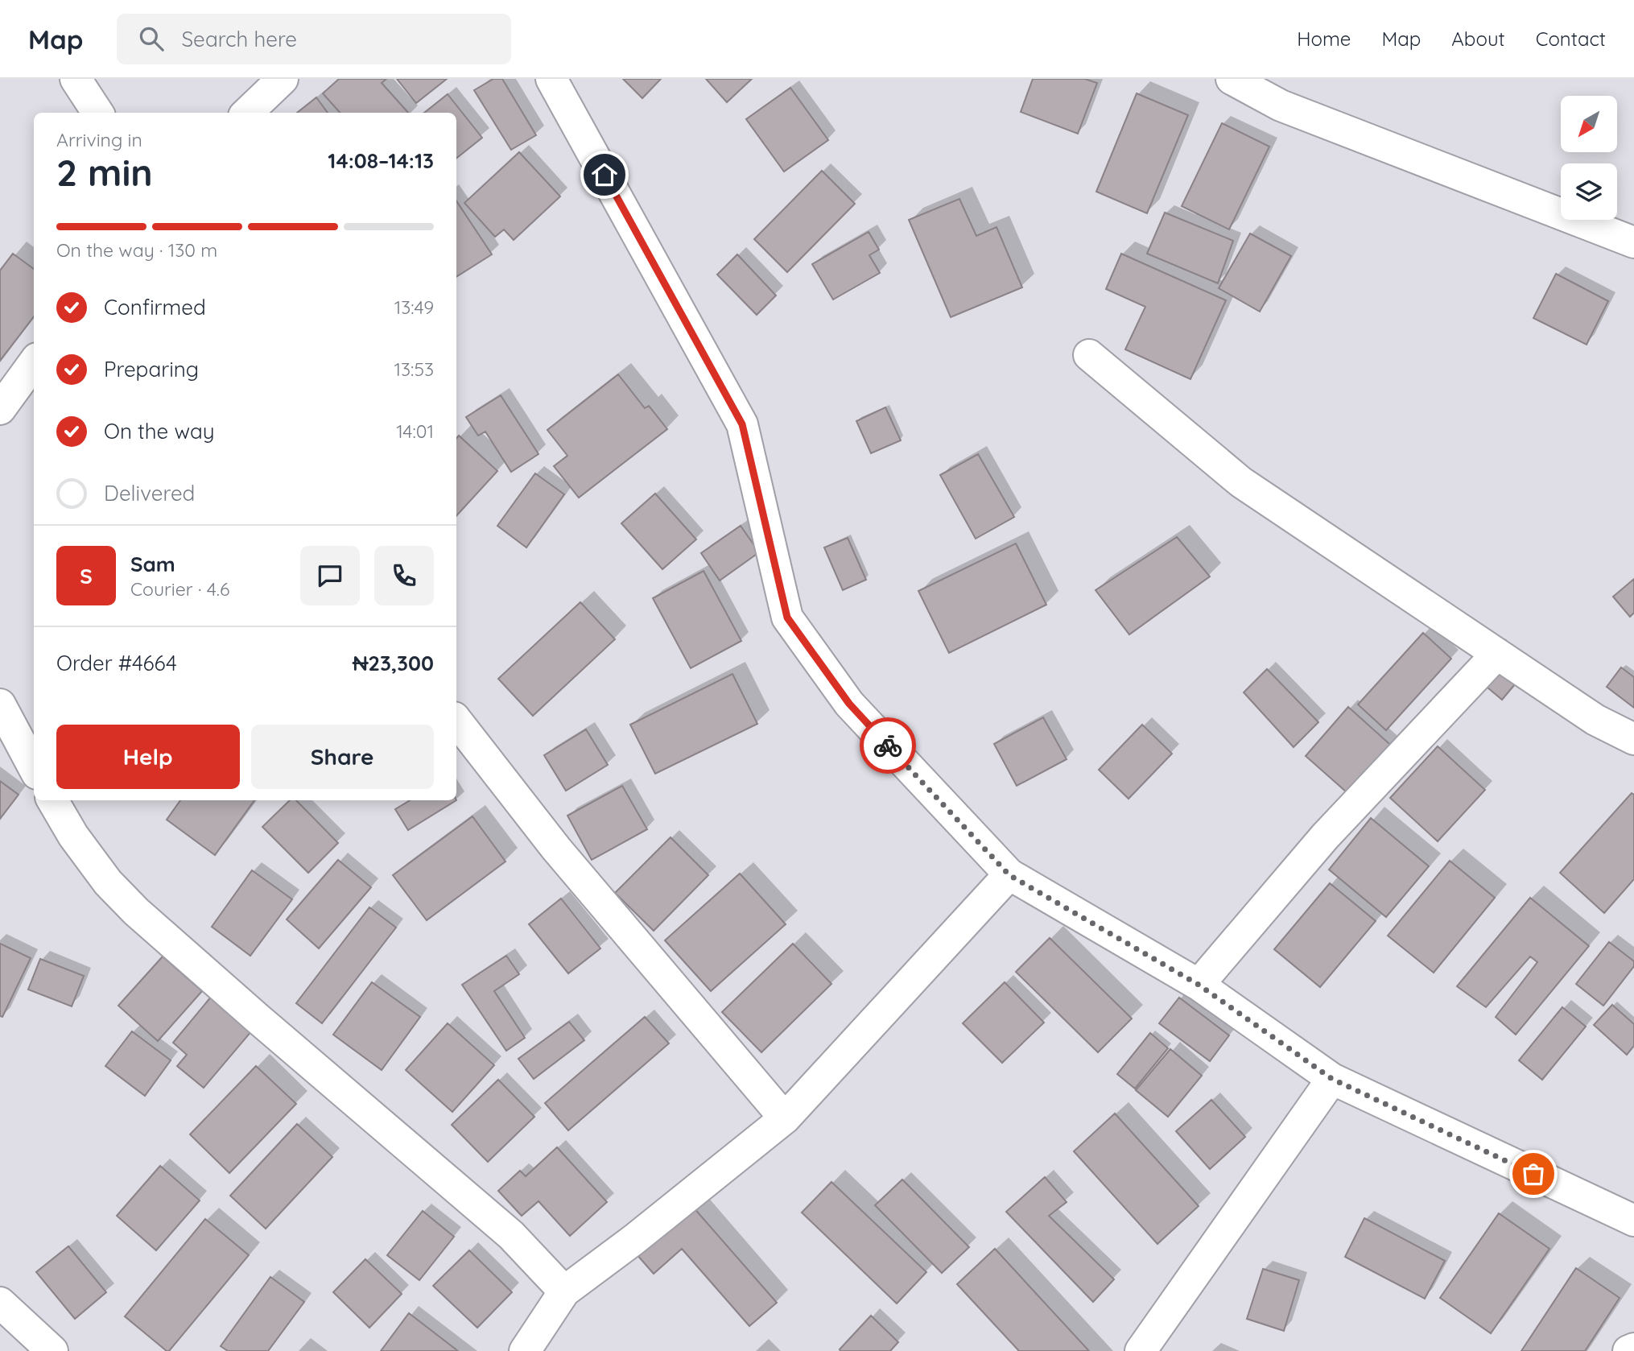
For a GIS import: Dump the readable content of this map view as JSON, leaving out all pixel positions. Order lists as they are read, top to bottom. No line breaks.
{"north":"bottom left","page":{"header":"Map","search":"Search here","nav":["Home","Map","About","Contact"],"heading":["2 min","Arriving in","14:08–14:13"],"panel":["Sam","Courier · 4.6","Order #4664","₦23,300"],"bar":"On the way · 130 m","list":[["Confirmed","13:49"],["Preparing","13:53"],["On the way","14:01"],"Delivered"],"round":"S","buttons":["Help","Share"]}}
